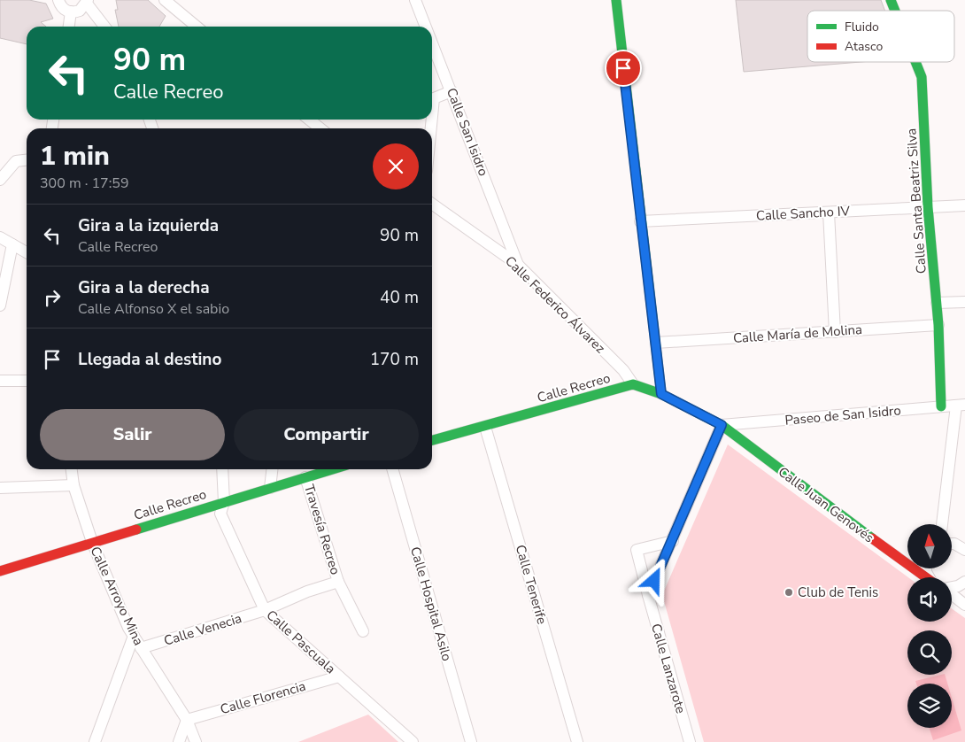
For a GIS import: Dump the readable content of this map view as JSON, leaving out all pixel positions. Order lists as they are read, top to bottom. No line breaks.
{"streets":{"street":["Calle San Isidro","Calle Santa Beatriz Silva","Calle Sancho IV","Calle Federico Álvarez","Calle María de Molina","Calle Recreo","Paseo de San Isidro","Calle Juan Genovés","Travesía Recreo","Calle Tenerife","Calle Arroyo Mina","Calle Hospital Asilo","Calle Venecia","Calle Pascuala","Calle Lanzarote","Calle Florencia"]},"crossings":[["Calle San Isidro","Calle Federico Álvarez"],["Calle Santa Beatriz Silva","Calle Sancho IV"],["Calle Santa Beatriz Silva","Calle María de Molina"],["Calle Santa Beatriz Silva","Paseo de San Isidro"],["Calle Federico Álvarez","Calle Recreo"],["Calle Recreo","Travesía Recreo"],["Calle Recreo","Calle Tenerife"],["Calle Recreo","Calle Arroyo Mina"],["Calle Recreo","Calle Pascuala"],["Paseo de San Isidro","Calle Juan Genovés"],["Travesía Recreo","Calle Venecia"],["Travesía Recreo","Calle Pascuala"],["Calle Arroyo Mina","Calle Venecia"],["Calle Arroyo Mina","Calle Florencia"],["Calle Venecia","Calle Pascuala"],["Calle Pascuala","Calle Florencia"]],"places":["Club de Tenis"],"legend":["Fluido","Atasco"],"north":"top","page":{"turn":["90 m","Calle Recreo"],"heading":["1 min","300 m · 17:59"],"list":[{"name":"Gira a la izquierda","note":"Calle Recreo","value":"90 m"},{"name":"Gira a la derecha","note":"Calle Alfonso X el sabio","value":"40 m"},{"name":"Llegada al destino","value":"170 m"}],"buttons":["Salir","Compartir"]}}
